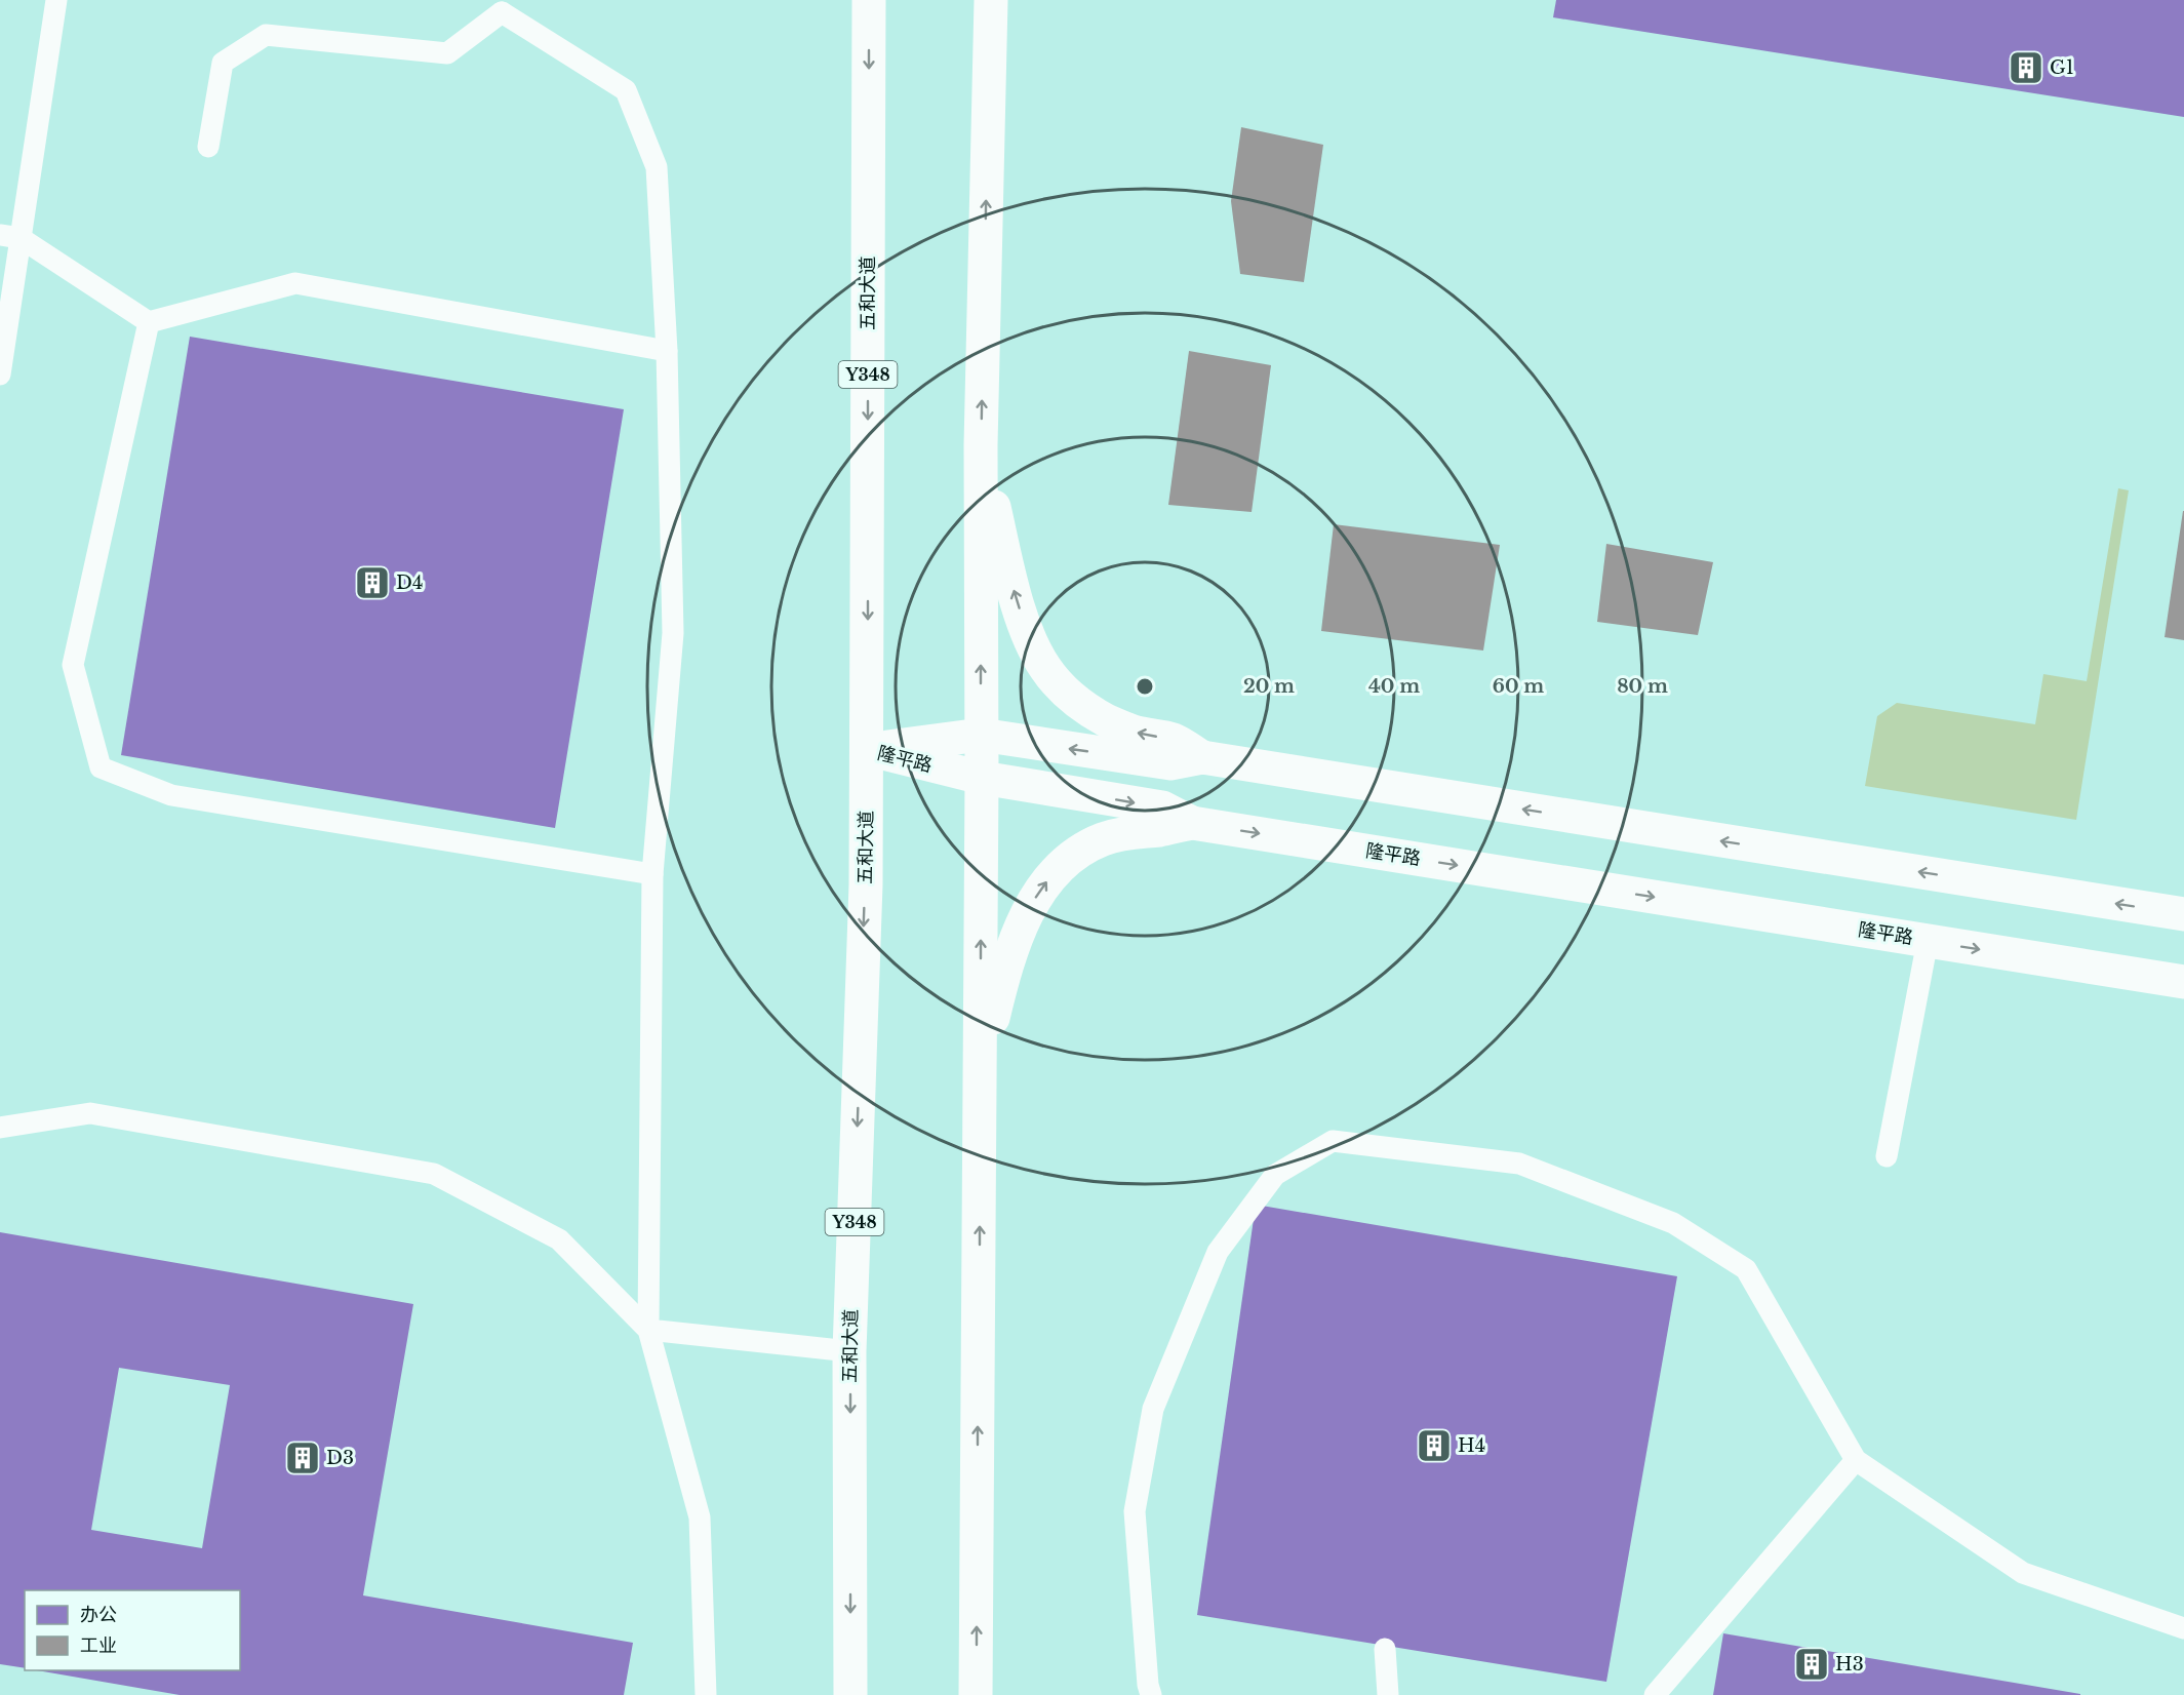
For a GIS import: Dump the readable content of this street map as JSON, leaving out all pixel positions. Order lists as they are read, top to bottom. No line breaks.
{"streets":{"main road":["五和大道","Y348","隆平路"]},"crossings":[["五和大道","隆平路"]],"places":{"building":["G1","D4","H4","D3","H3"]},"legend":["办公","工业"],"rings":["20 m","40 m","60 m","80 m"]}
